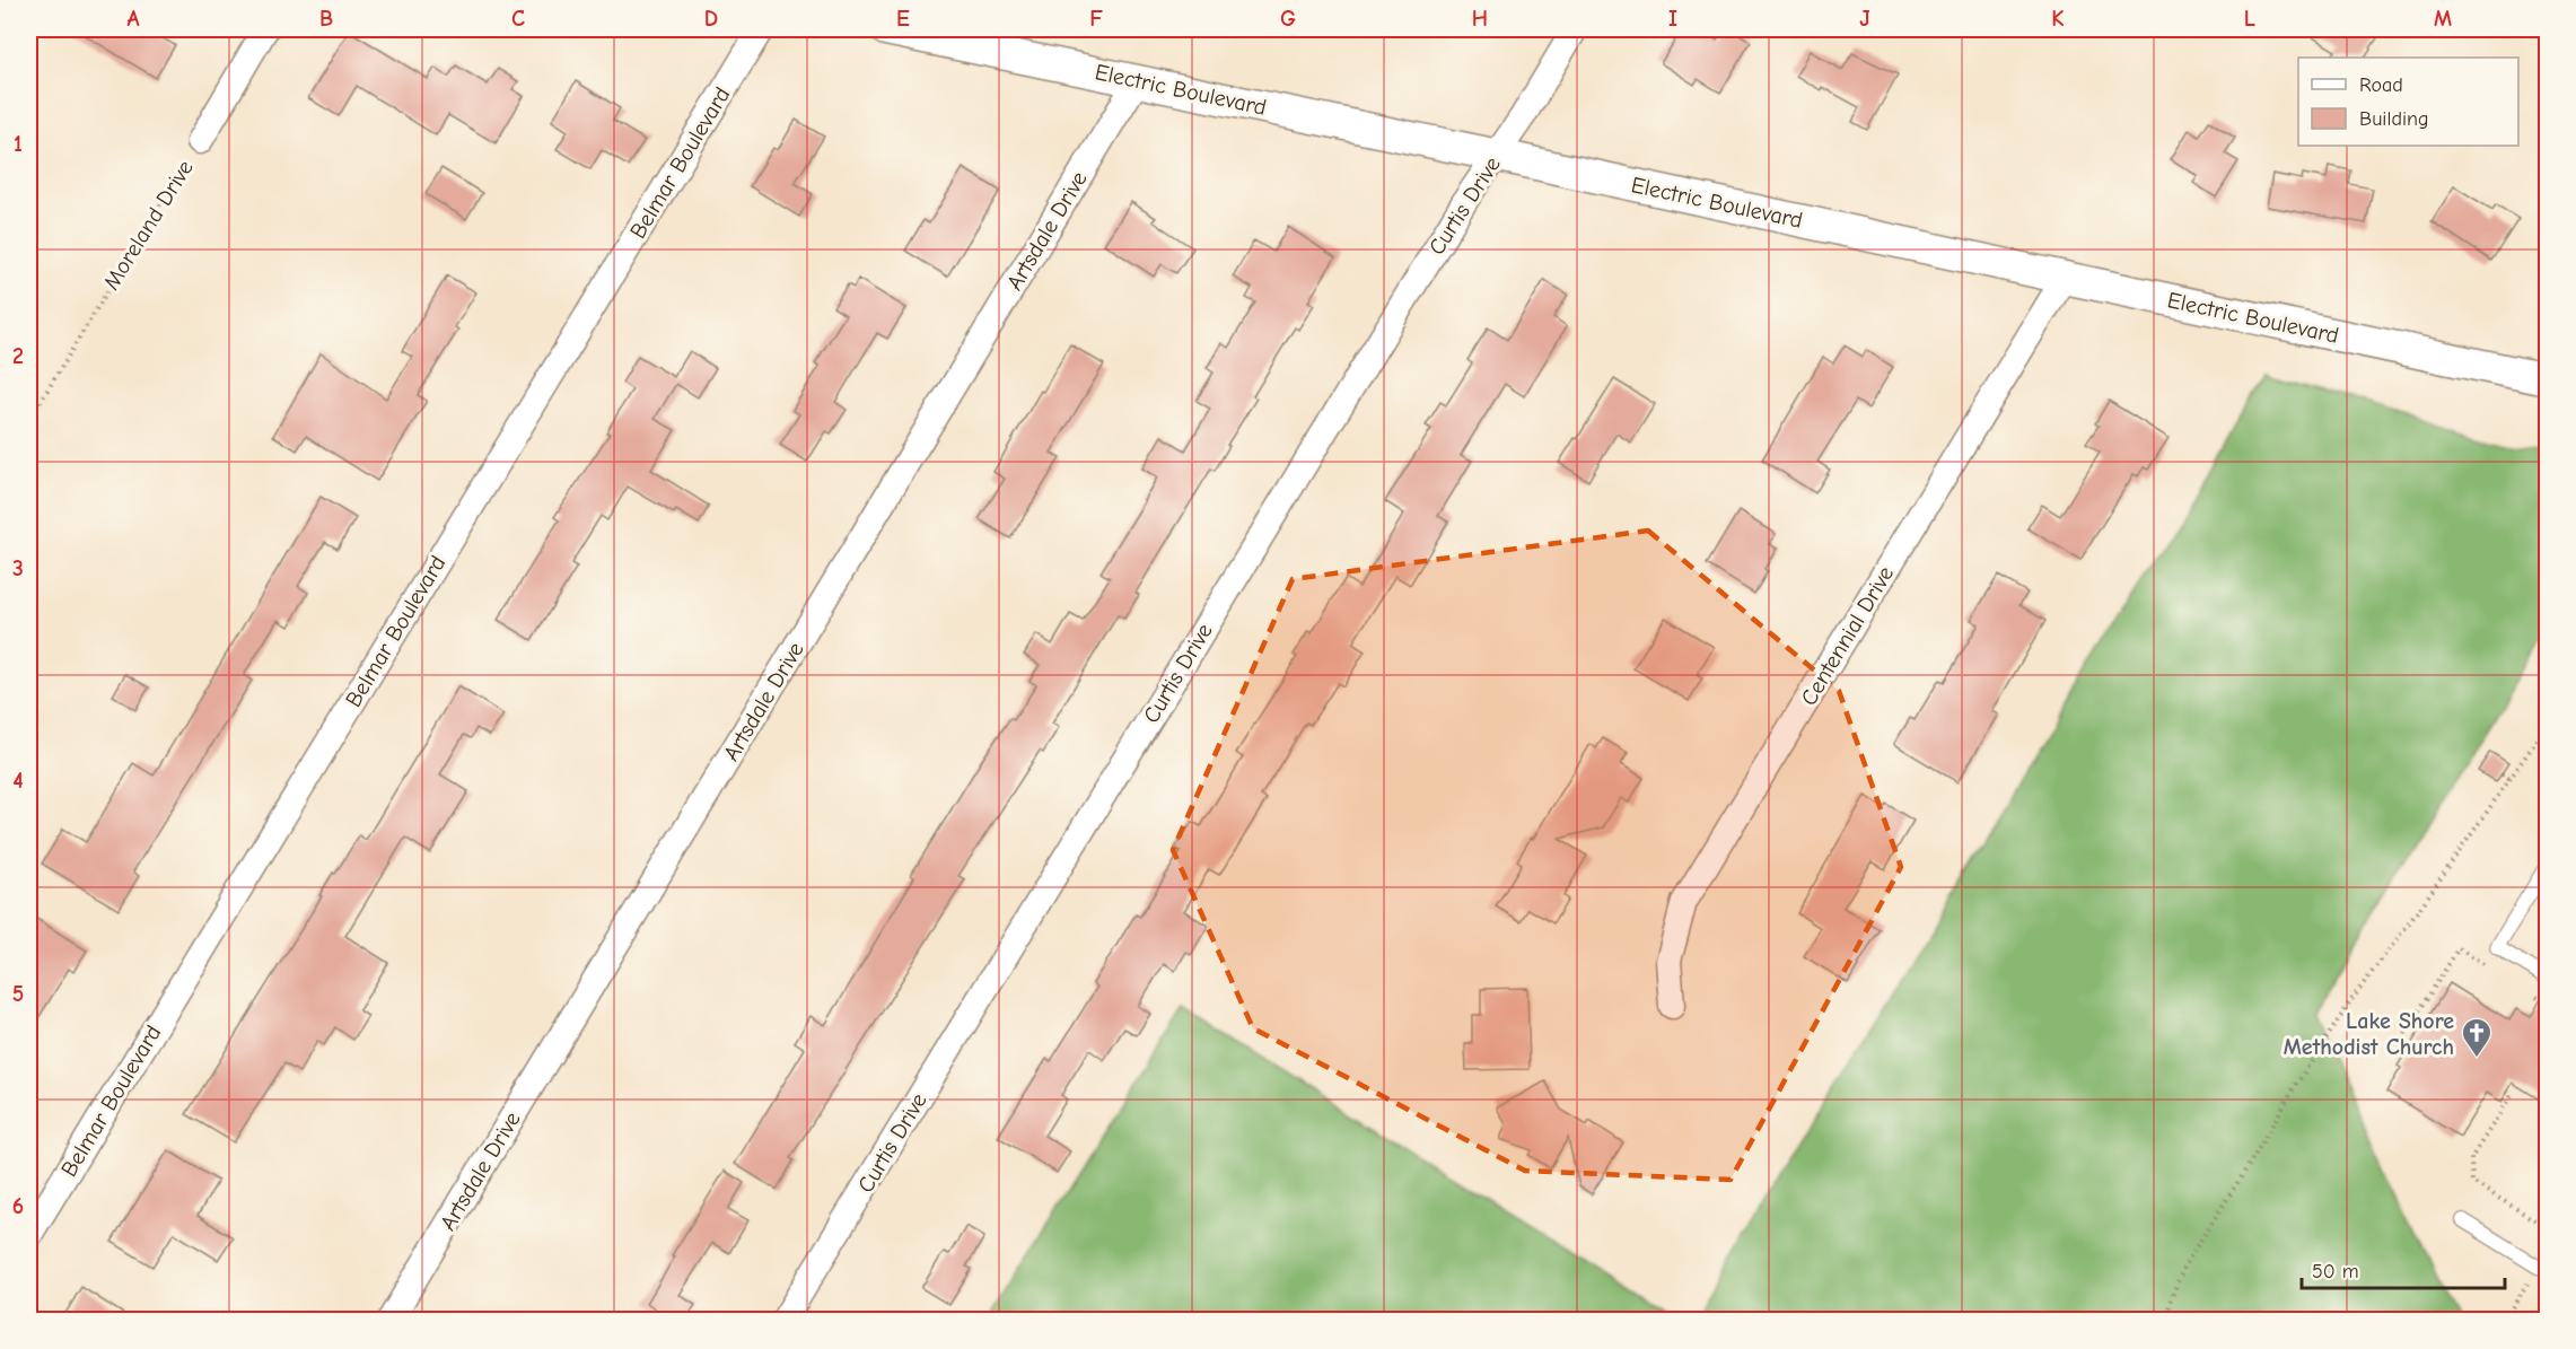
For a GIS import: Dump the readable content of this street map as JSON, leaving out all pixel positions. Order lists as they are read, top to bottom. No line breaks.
{"streets":{"street":["Electric Boulevard","Belmar Boulevard","Curtis Drive","Moreland Drive","Artsdale Drive","Centennial Drive"]},"crossings":[["Electric Boulevard","Curtis Drive"],["Electric Boulevard","Artsdale Drive"],["Electric Boulevard","Centennial Drive"]],"places":{"church":["Lake Shore Methodist Church"]},"legend":["Road","Building"],"scale_bar":"50 m","grid":{"columns":["A","B","C","D","E","F","G","H","I","J","K","L","M"],"rows":["1","2","3","4","5","6"]}}
